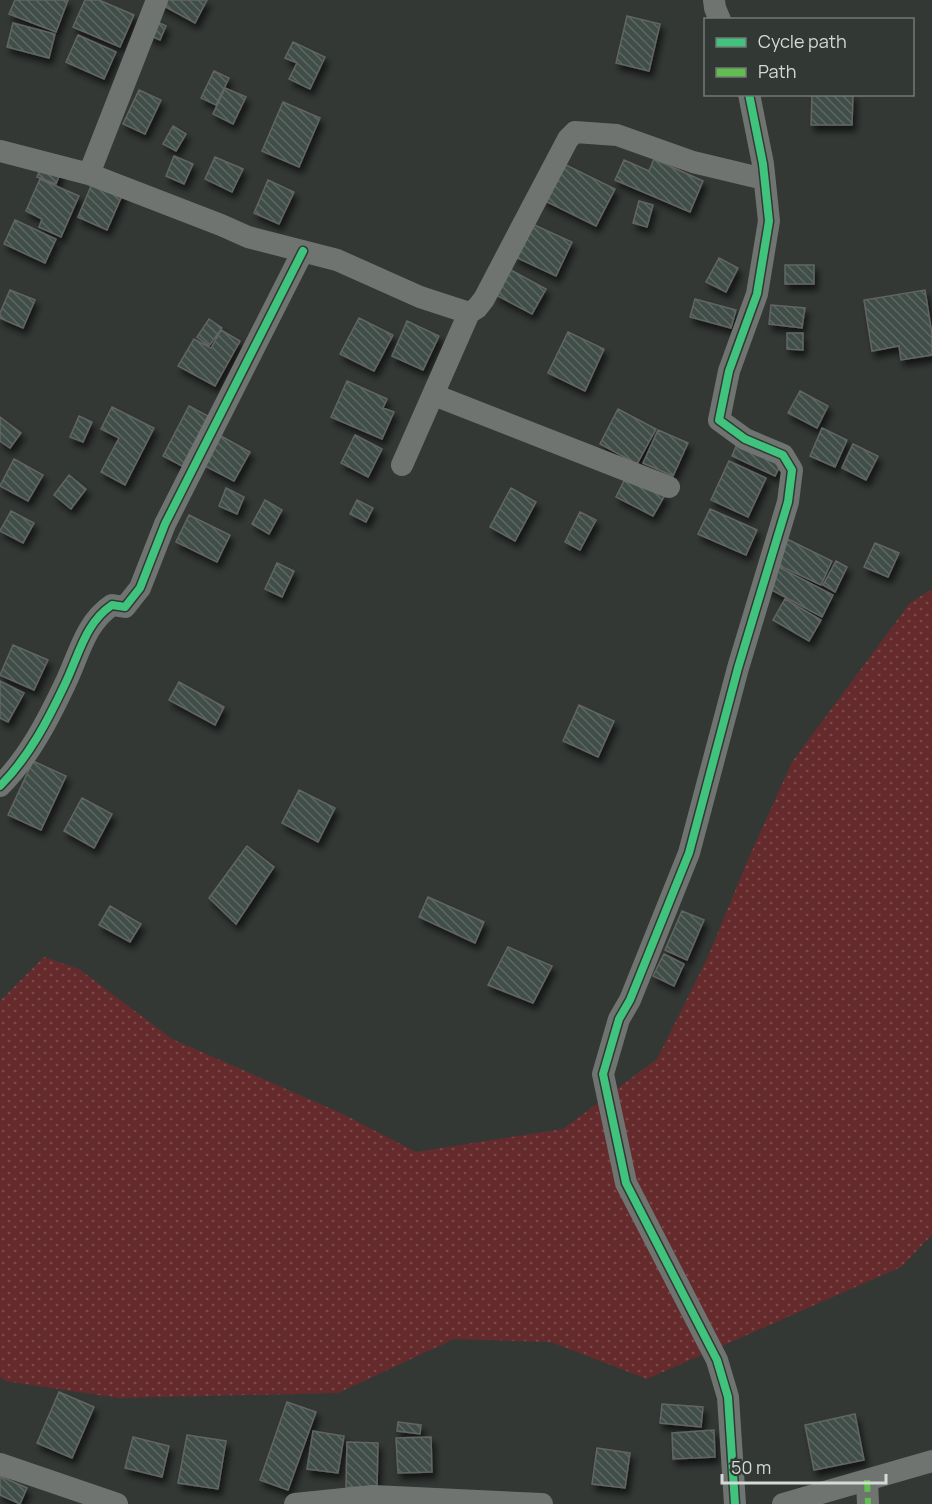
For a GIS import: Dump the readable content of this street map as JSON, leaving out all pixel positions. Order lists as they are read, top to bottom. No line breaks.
{"legend":["Cycle path","Path"],"scale_bar":"50 m"}
